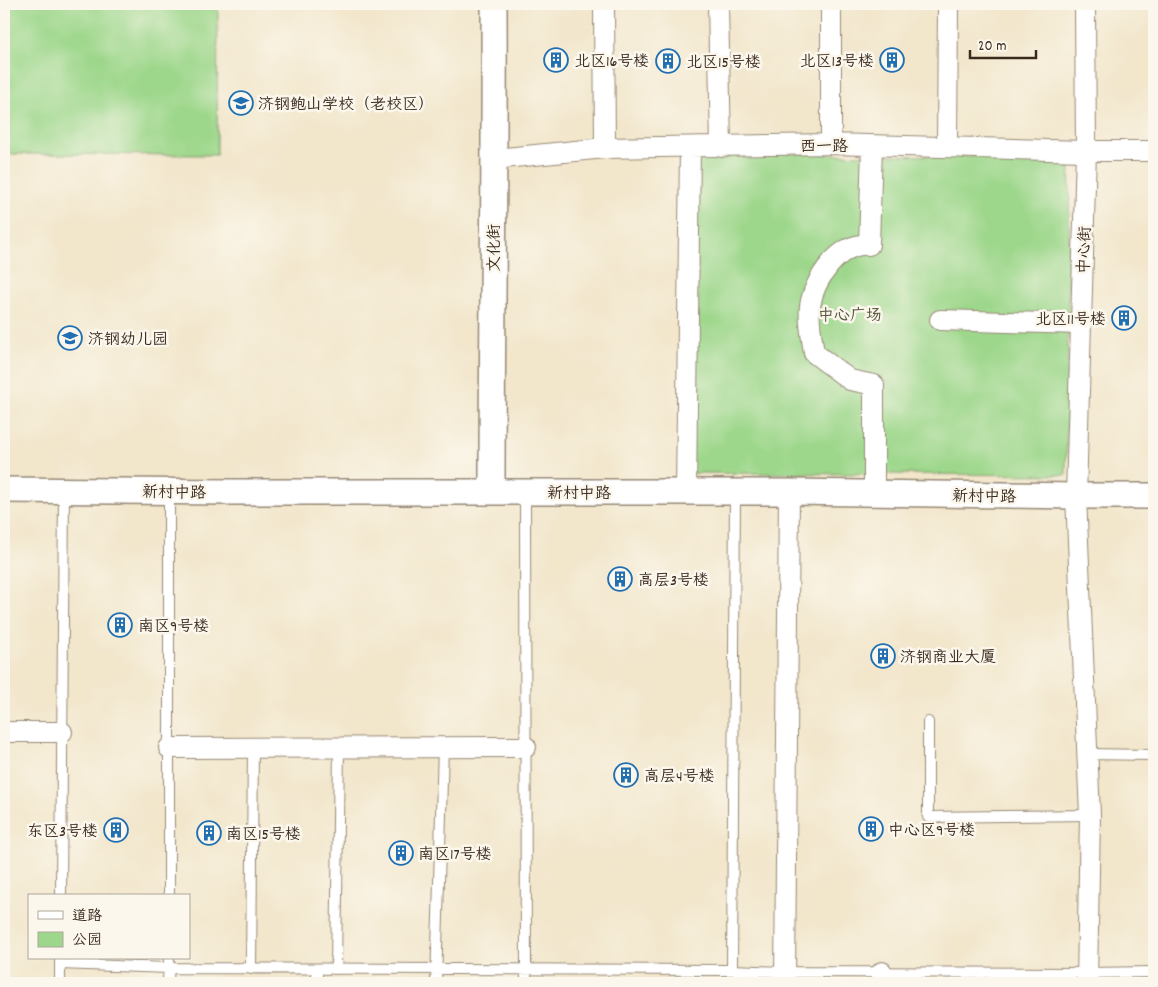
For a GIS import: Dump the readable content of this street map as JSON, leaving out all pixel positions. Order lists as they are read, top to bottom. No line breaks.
{"streets":{"street":["西一路","文化街","中心街","新村中路"]},"crossings":[["西一路","文化街"],["西一路","中心街"],["文化街","新村中路"],["中心街","新村中路"]],"parks":["中心广场"],"places":{"building":["北区16号楼","北区13号楼","北区15号楼","北区11号楼","高层3号楼","南区9号楼","济钢商业大厦","高层4号楼","中心区9号楼","东区3号楼","南区15号楼","南区17号楼"],"school or university":["济钢鲍山学校（老校区）","济钢幼儿园"]},"legend":["道路","公园"],"scale_bar":"20 m"}
